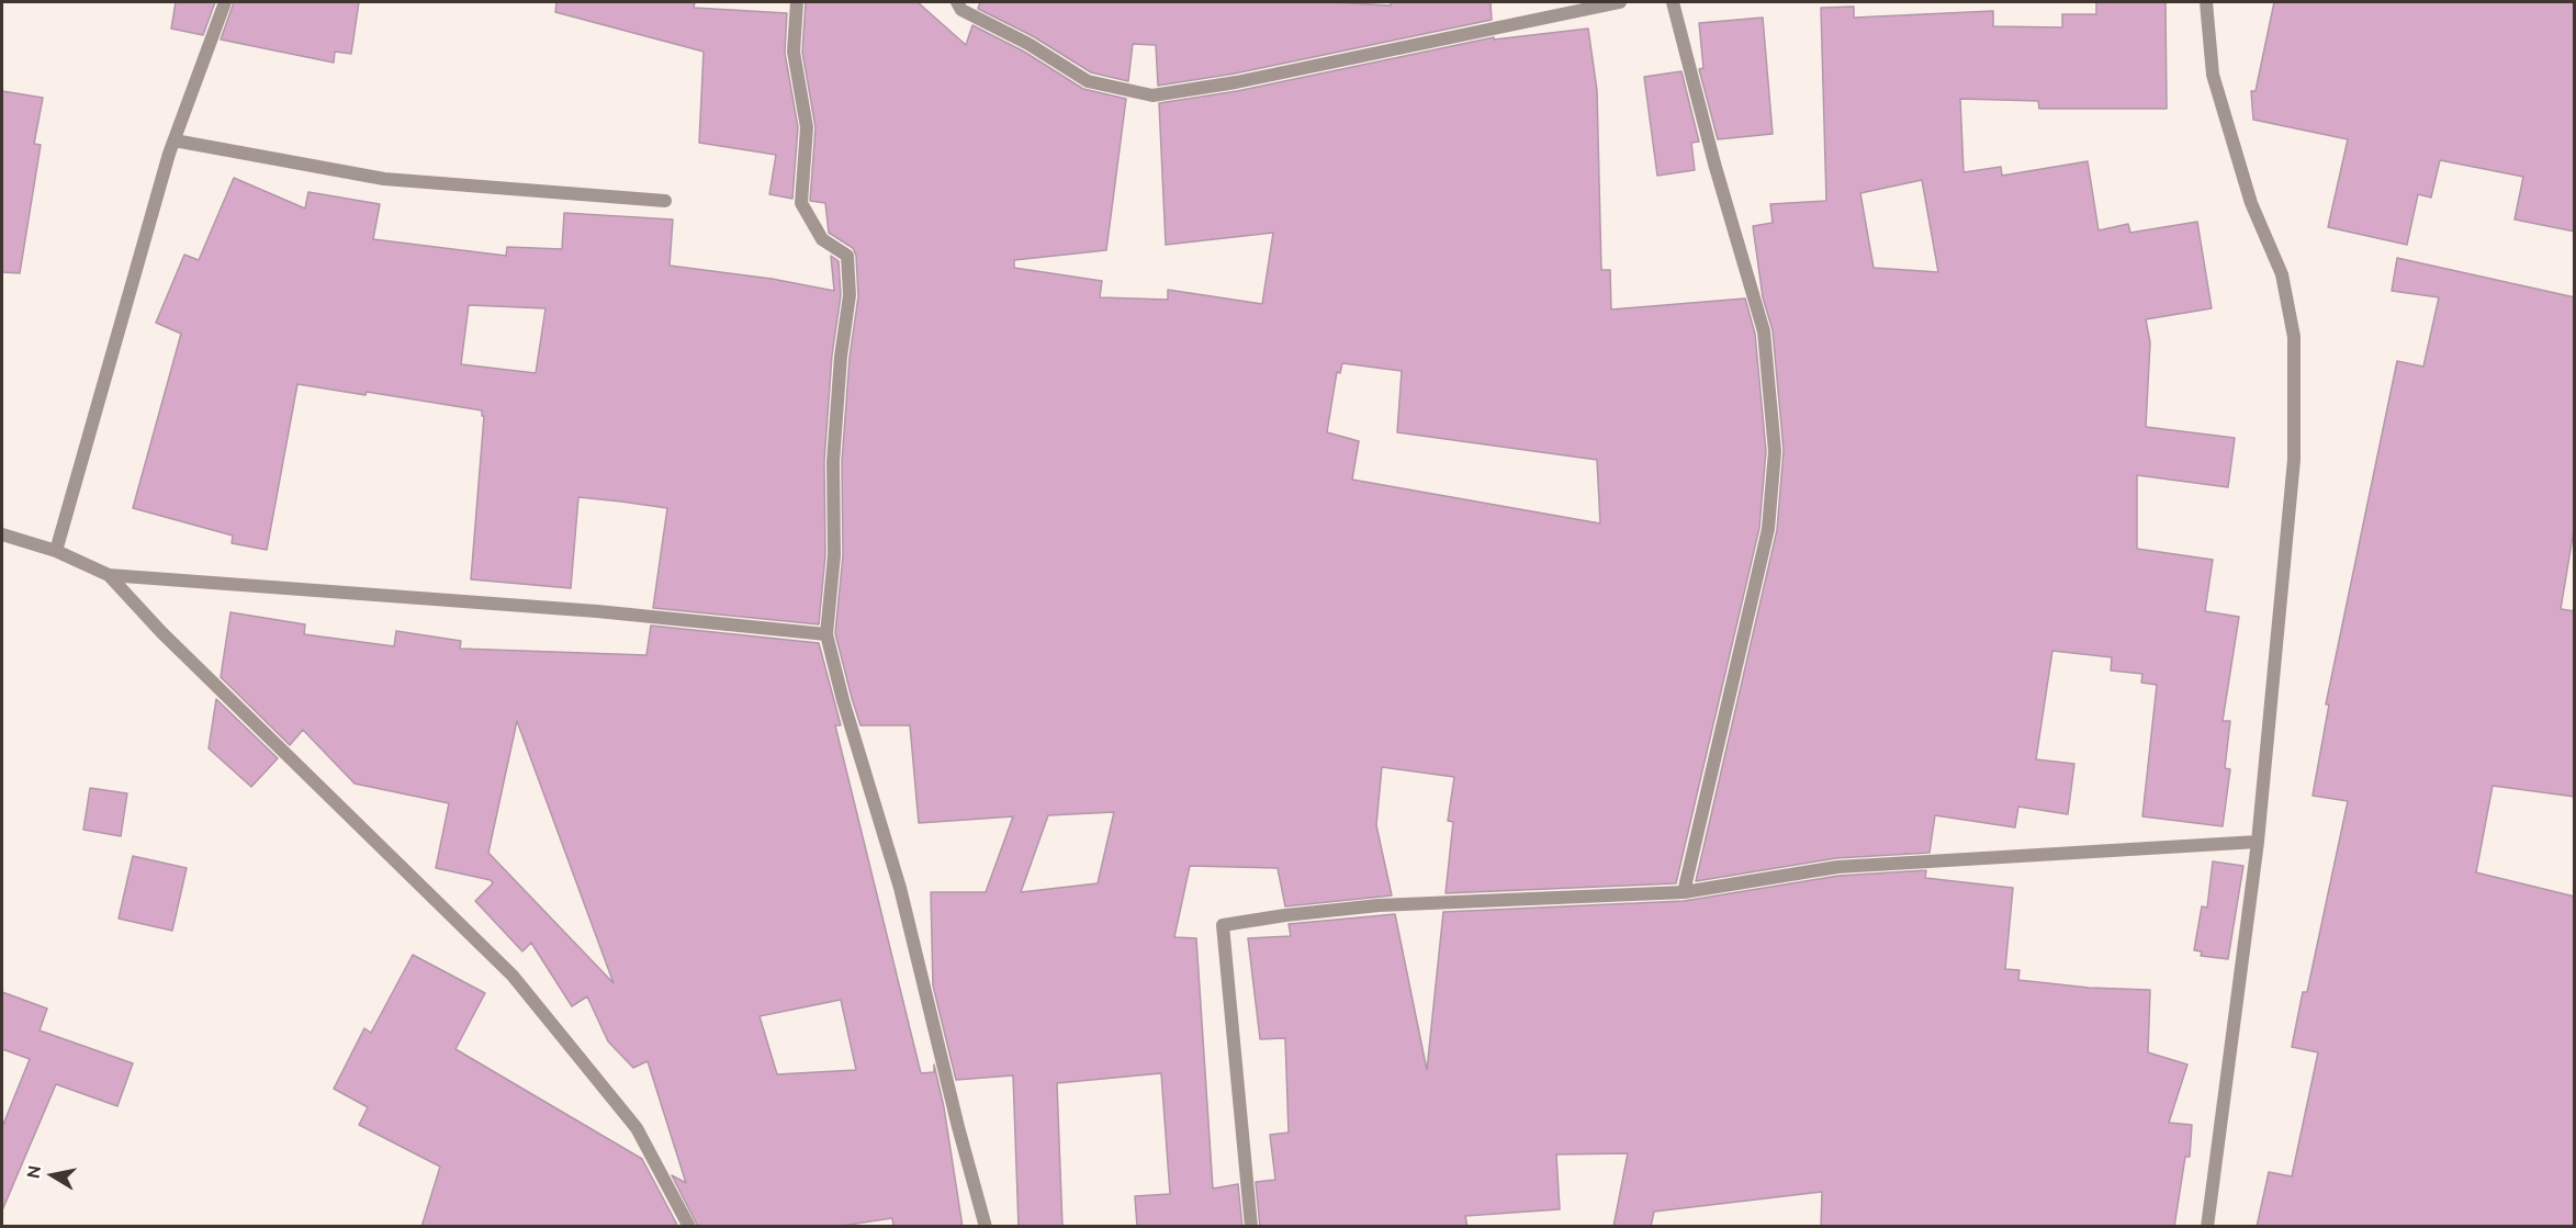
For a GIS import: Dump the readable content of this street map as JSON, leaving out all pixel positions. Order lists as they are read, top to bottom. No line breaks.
{"north":"left"}
